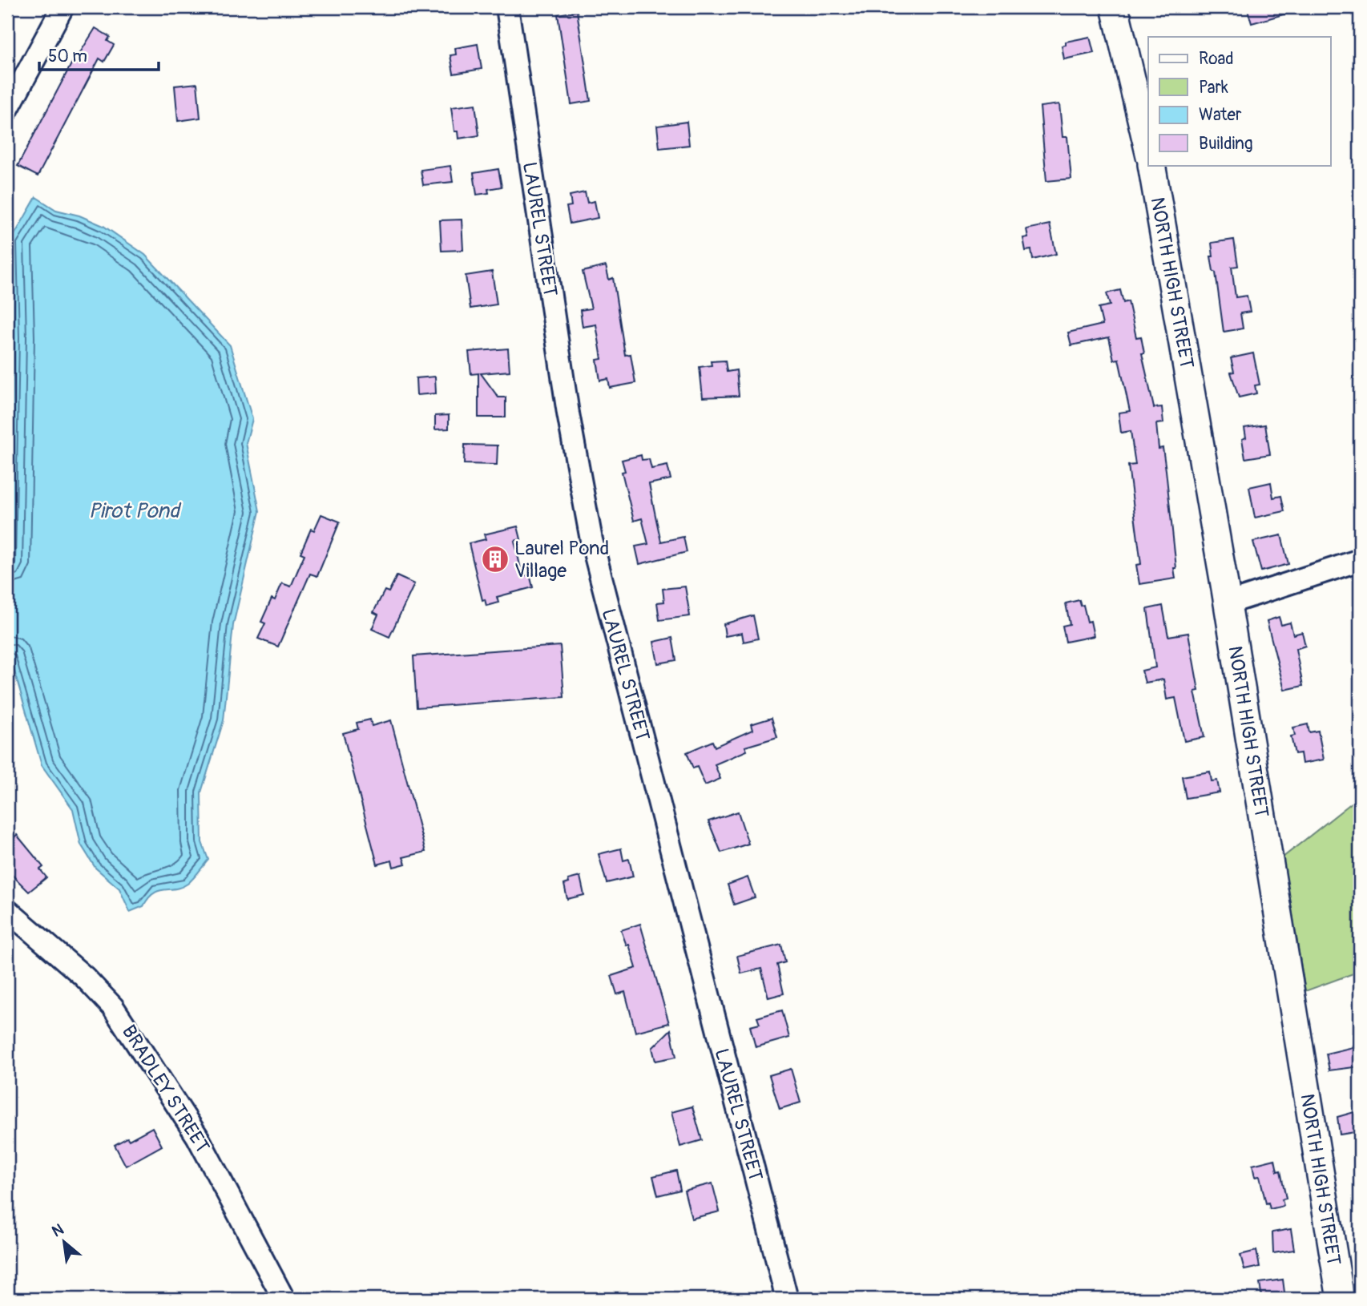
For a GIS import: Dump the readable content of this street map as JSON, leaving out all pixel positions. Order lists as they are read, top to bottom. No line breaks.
{"streets":{"main road":["NORTH HIGH STREET"],"street":["LAUREL STREET","BRADLEY STREET"]},"water":["Pirot Pond"],"places":{"building":["Laurel Pond Village"]},"legend":["Road","Park","Water","Building"],"scale_bar":"50 m","north":"top left"}
